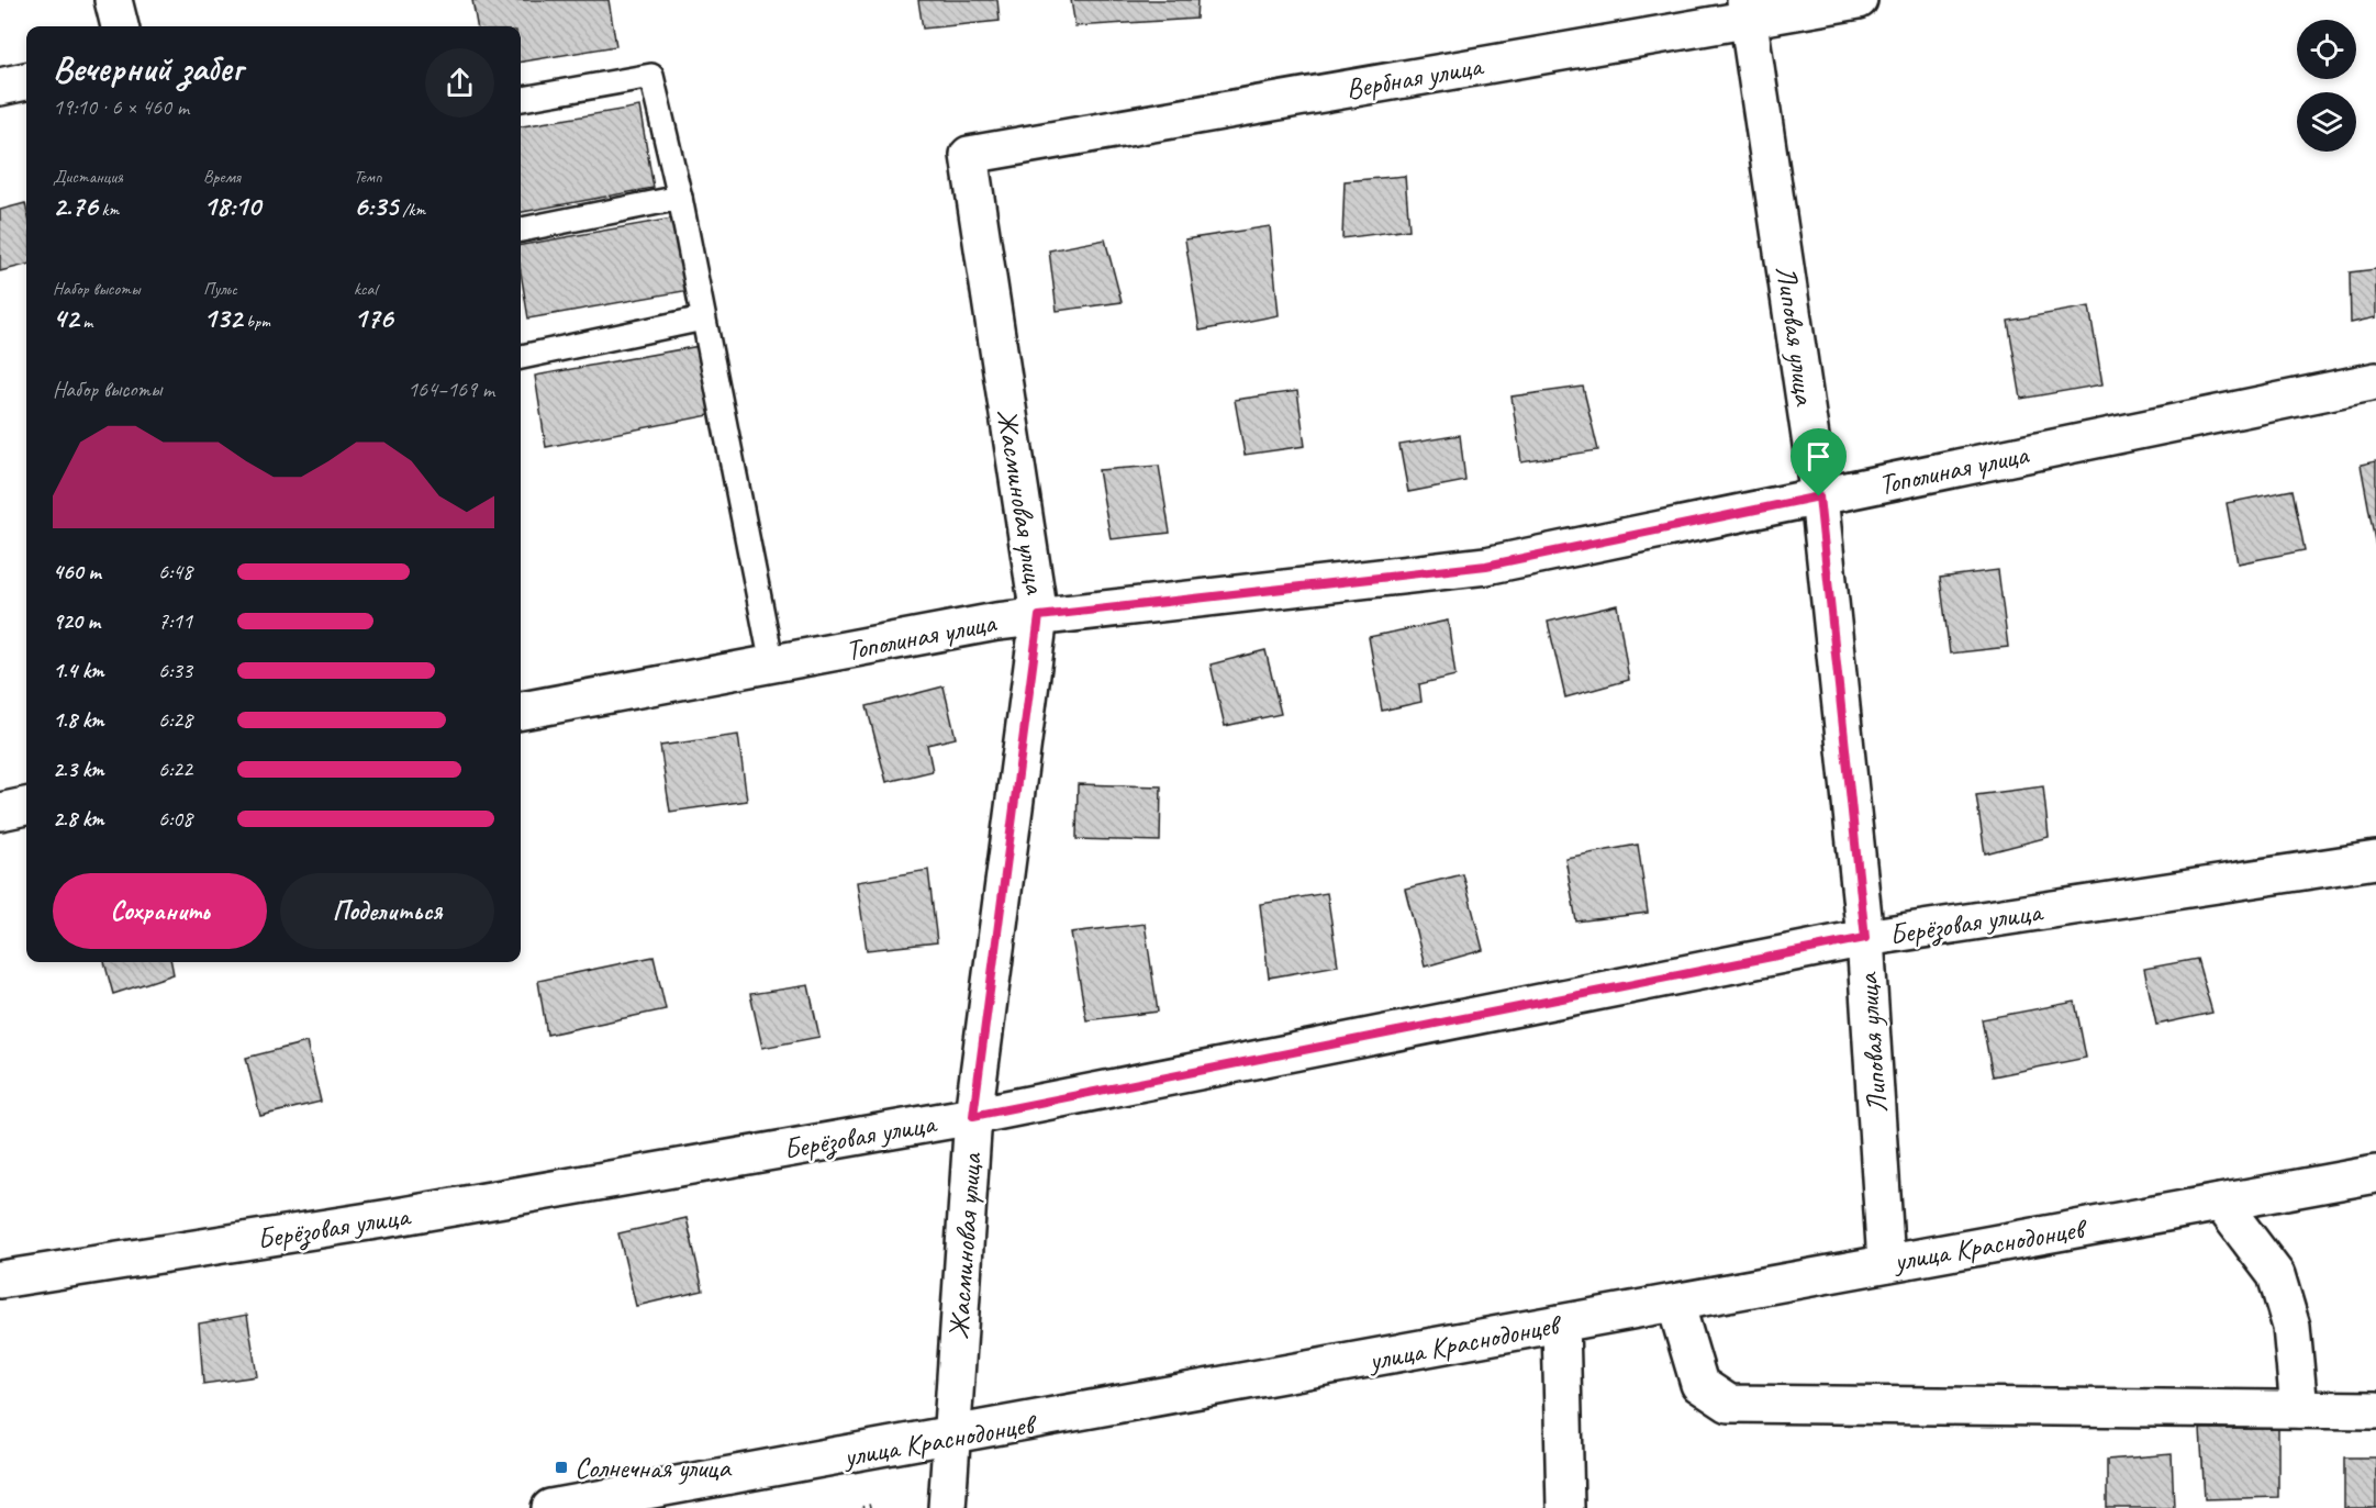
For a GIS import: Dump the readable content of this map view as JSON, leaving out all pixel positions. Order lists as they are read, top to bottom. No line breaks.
{"streets":{"street":["Вербная улица","Липовая улица","Тополиная улица","Жасминовая улица","Берёзовая улица","улица Краснодонцев"]},"crossings":[["Вербная улица","Липовая улица"],["Вербная улица","Жасминовая улица"],["Липовая улица","Тополиная улица"],["Липовая улица","Берёзовая улица"],["Липовая улица","улица Краснодонцев"],["Тополиная улица","Жасминовая улица"],["Жасминовая улица","Берёзовая улица"],["Жасминовая улица","улица Краснодонцев"]],"places":{"transit":["Солнечная улица"]},"page":{"heading":["Вечерний забег","19:10 · 6 × 460 m"],"stats":[["Дистанция","2.76 km"],["Время","18:10"],["Темп","6:35 /km"],["Набор высоты","42 m"],["Пульс","132 bpm"],["kcal","176"]],"chart":["Набор высоты","164–169 m"],"list":[{"name":"460 m","note":"6:48"},{"name":"920 m","note":"7:11"},{"name":"1.4 km","note":"6:33"},{"name":"1.8 km","note":"6:28"},{"name":"2.3 km","note":"6:22"},{"name":"2.8 km","note":"6:08"}],"buttons":["Сохранить","Поделиться"]}}
